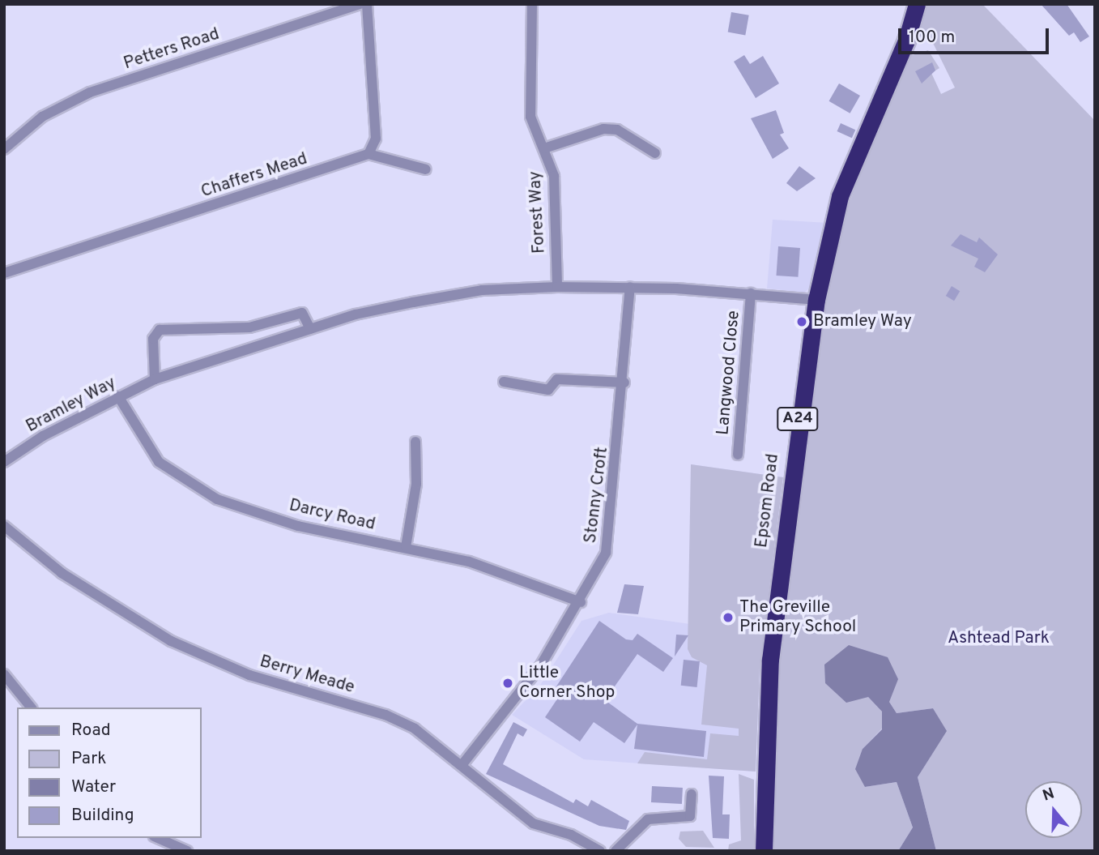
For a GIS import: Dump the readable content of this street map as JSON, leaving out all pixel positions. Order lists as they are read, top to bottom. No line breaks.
{"streets":{"highway":["A24","Epsom Road"],"street":["Petters Road","Chaffers Mead","Forest Way","Langwood Close","Bramley Way","Stonny Croft","Darcy Road","Berry Meade"]},"crossings":[["Forest Way","Bramley Way"],["Langwood Close","Bramley Way"],["Bramley Way","Stonny Croft"],["Bramley Way","Epsom Road"],["Bramley Way","Darcy Road"],["Stonny Croft","Darcy Road"],["Stonny Croft","Berry Meade"]],"parks":["Ashtead Park"],"places":["Bramley Way","The Greville Primary School","Little Corner Shop"],"legend":["Road","Park","Water","Building"],"scale_bar":"100 m","north":"top"}
